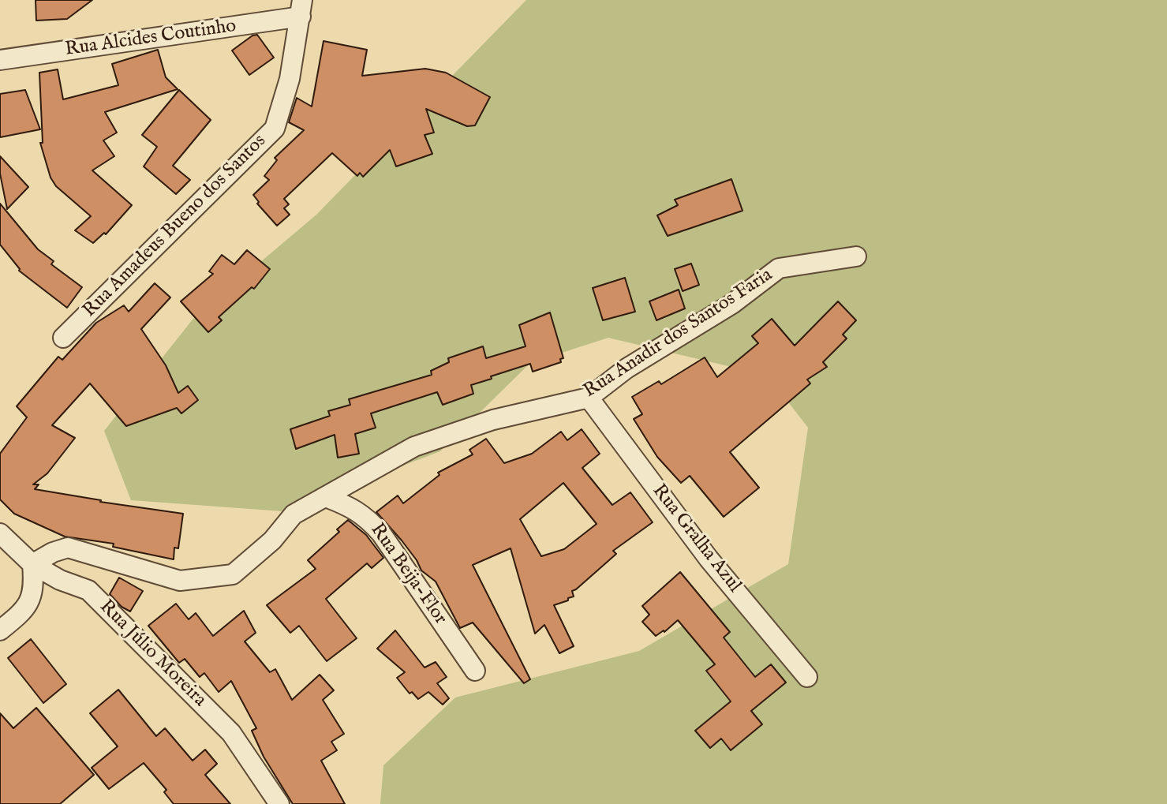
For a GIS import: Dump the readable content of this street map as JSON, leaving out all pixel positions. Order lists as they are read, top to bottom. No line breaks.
{"streets":{"street":["Rua Alcides Coutinho","Rua Amadeus Bueno dos Santos","Rua Anadir dos Santos Faria","Rua Gralha Azul","Rua Beija-Flor","Rua Júlio Moreira"]},"crossings":[["Rua Alcides Coutinho","Rua Amadeus Bueno dos Santos"],["Rua Anadir dos Santos Faria","Rua Gralha Azul"],["Rua Anadir dos Santos Faria","Rua Beija-Flor"],["Rua Anadir dos Santos Faria","Rua Júlio Moreira"]]}
